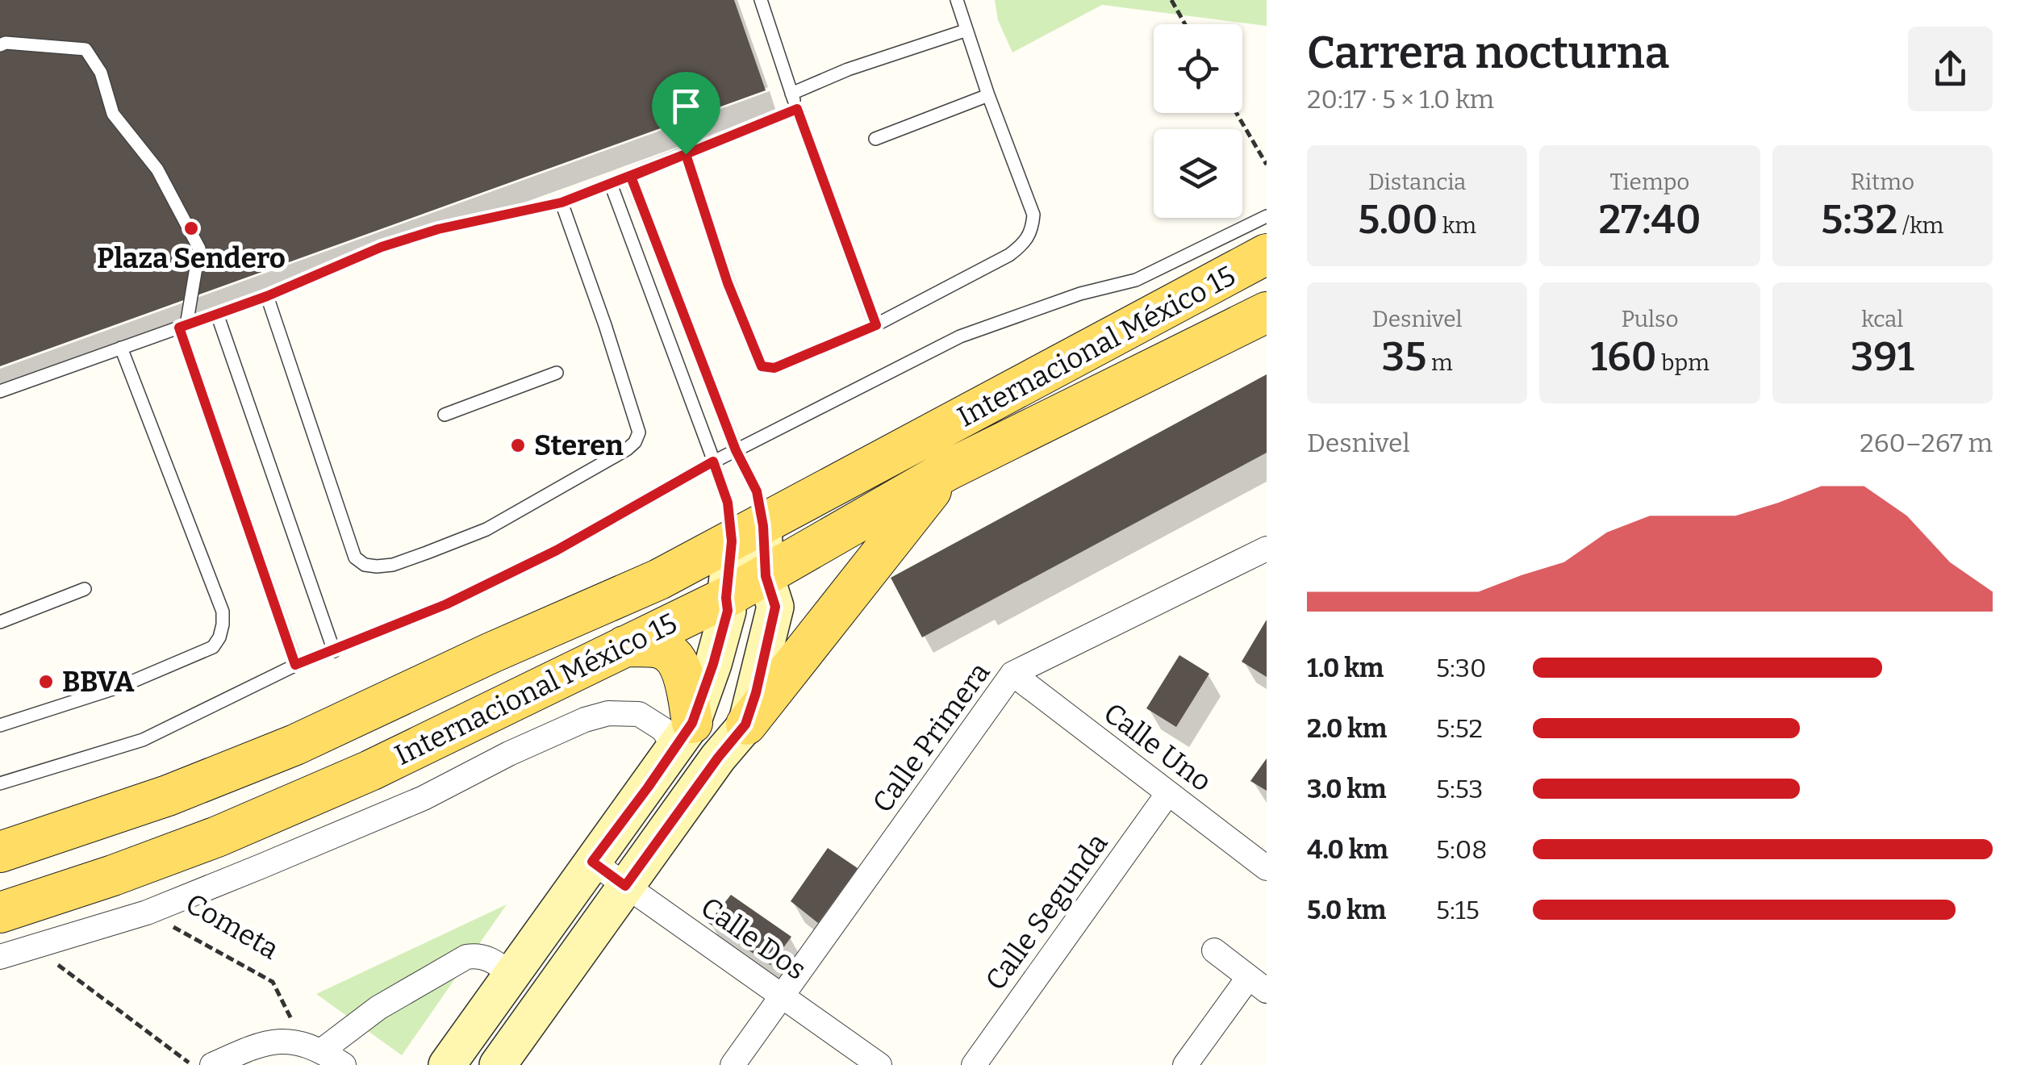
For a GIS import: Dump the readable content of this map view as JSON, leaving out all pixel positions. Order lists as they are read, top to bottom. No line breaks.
{"streets":{"main road":["Internacional México 15"],"street":["Calle Primera","Calle Uno","Calle Segunda","Calle Dos"],"path":["Cometa"]},"crossings":[["Calle Primera","Calle Uno"],["Calle Primera","Calle Dos"],["Calle Uno","Calle Segunda"]],"places":["Plaza Sendero","Steren","BBVA"],"page":{"heading":["Carrera nocturna","20:17 · 5 × 1.0 km"],"stats":[["Distancia","5.00 km"],["Tiempo","27:40"],["Ritmo","5:32 /km"],["Desnivel","35 m"],["Pulso","160 bpm"],["kcal","391"]],"chart":["Desnivel","260–267 m"],"list":[{"name":"1.0 km","note":"5:30"},{"name":"2.0 km","note":"5:52"},{"name":"3.0 km","note":"5:53"},{"name":"4.0 km","note":"5:08"},{"name":"5.0 km","note":"5:15"}]}}
